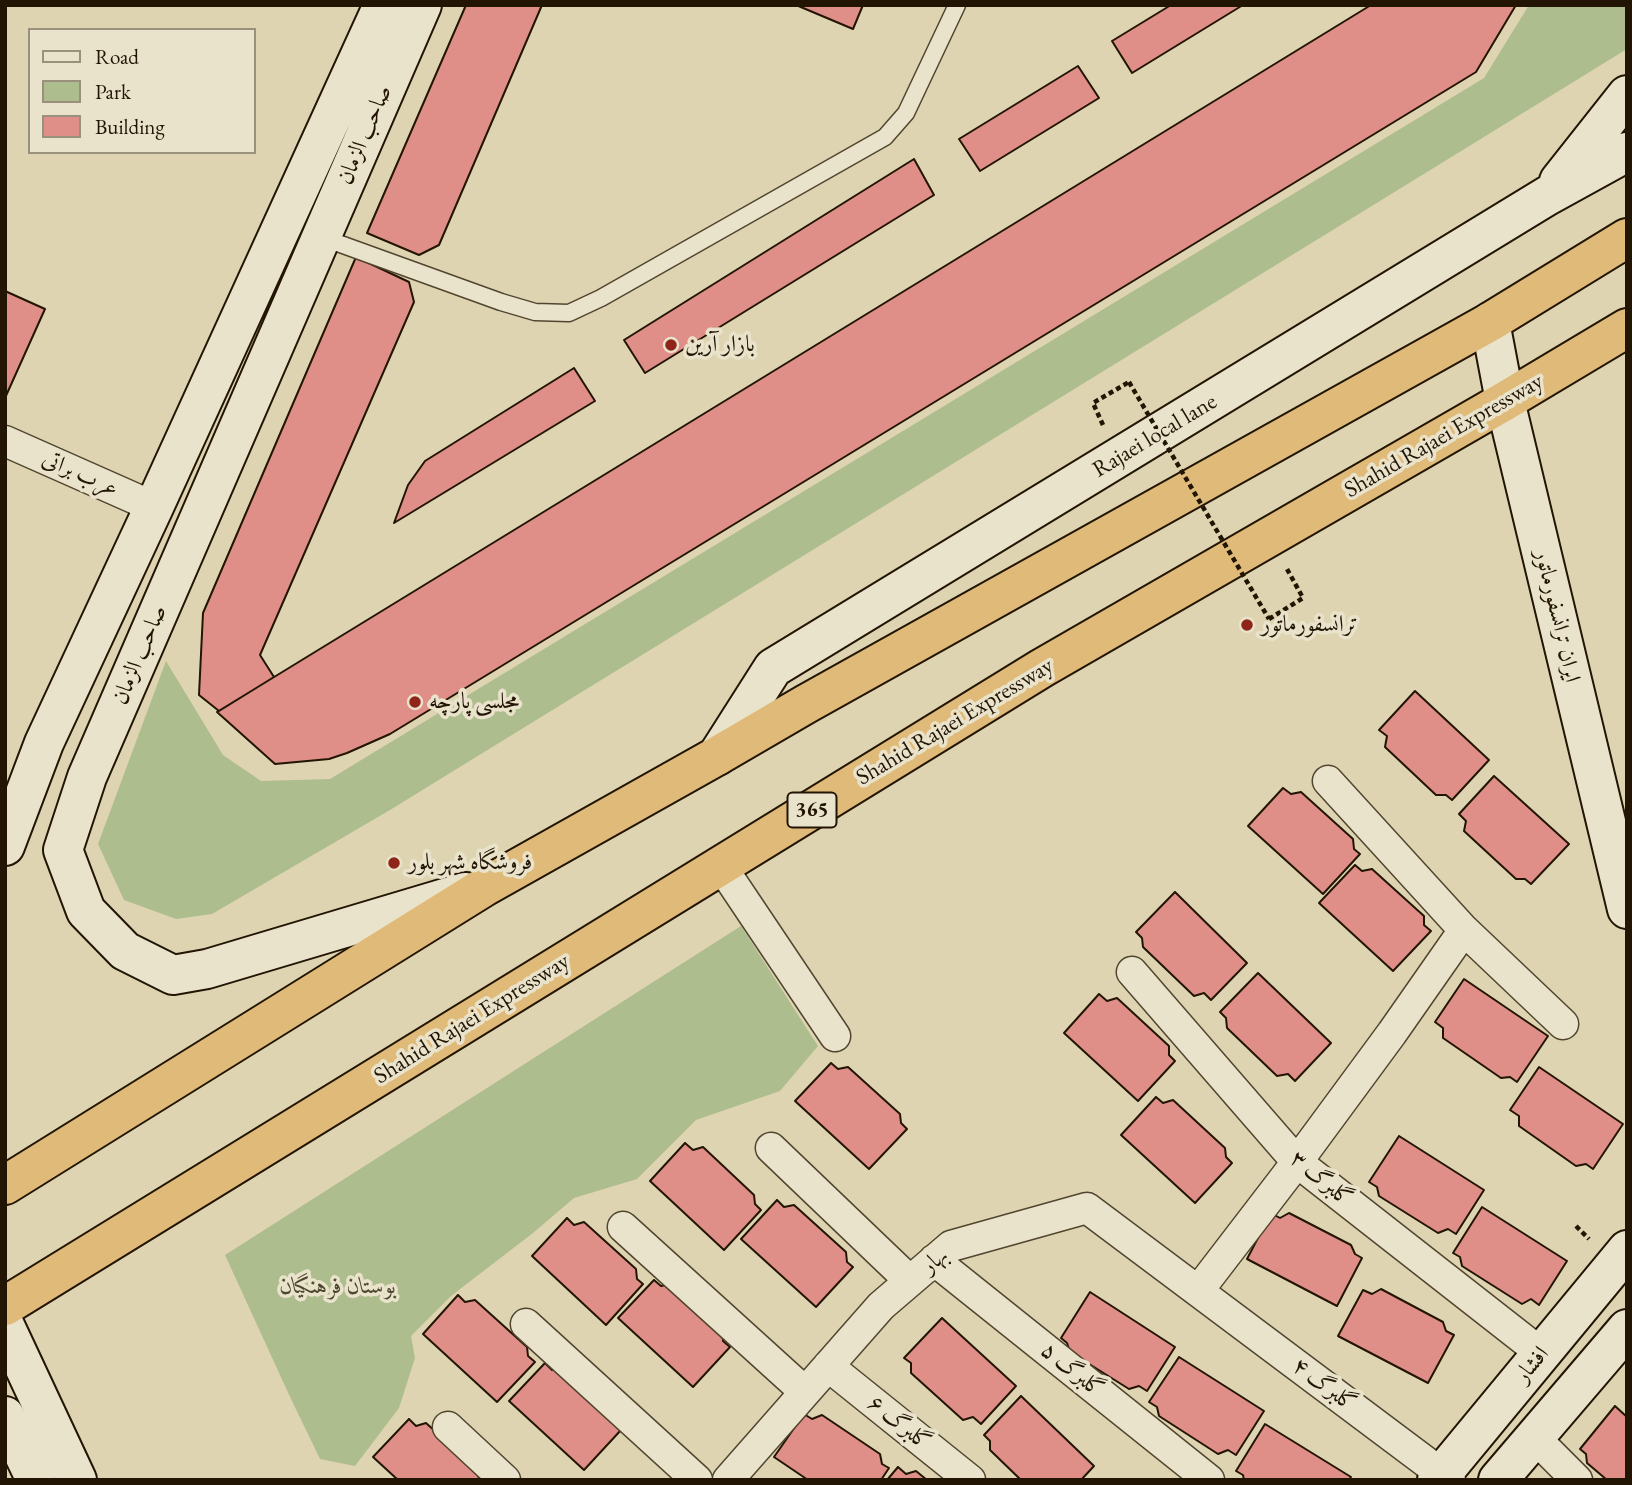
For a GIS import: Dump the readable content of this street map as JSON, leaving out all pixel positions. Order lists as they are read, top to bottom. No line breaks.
{"streets":{"highway":["Shahid Rajaei Expressway","365"],"street":["صاحب الزمان","Rajaei local lane","عرب براتی","ایران ترانسفورماتور","گلبرگ ۳","بهار","افشار","گلبرگ ۵","گلبرگ ۴","گلبرگ ۶"]},"crossings":[["صاحب الزمان","عرب براتی"],["Shahid Rajaei Expressway","ایران ترانسفورماتور"],["گلبرگ ۳","افشار"],["بهار","گلبرگ ۵"],["بهار","گلبرگ ۴"],["بهار","گلبرگ ۶"],["افشار","گلبرگ ۴"]],"parks":["بوستان فرهنگیان"],"places":["بازار آرین","ترانسفورماتور","مجلسی پارچه","فروشگاه شهر بلور"],"legend":["Road","Park","Building"]}
